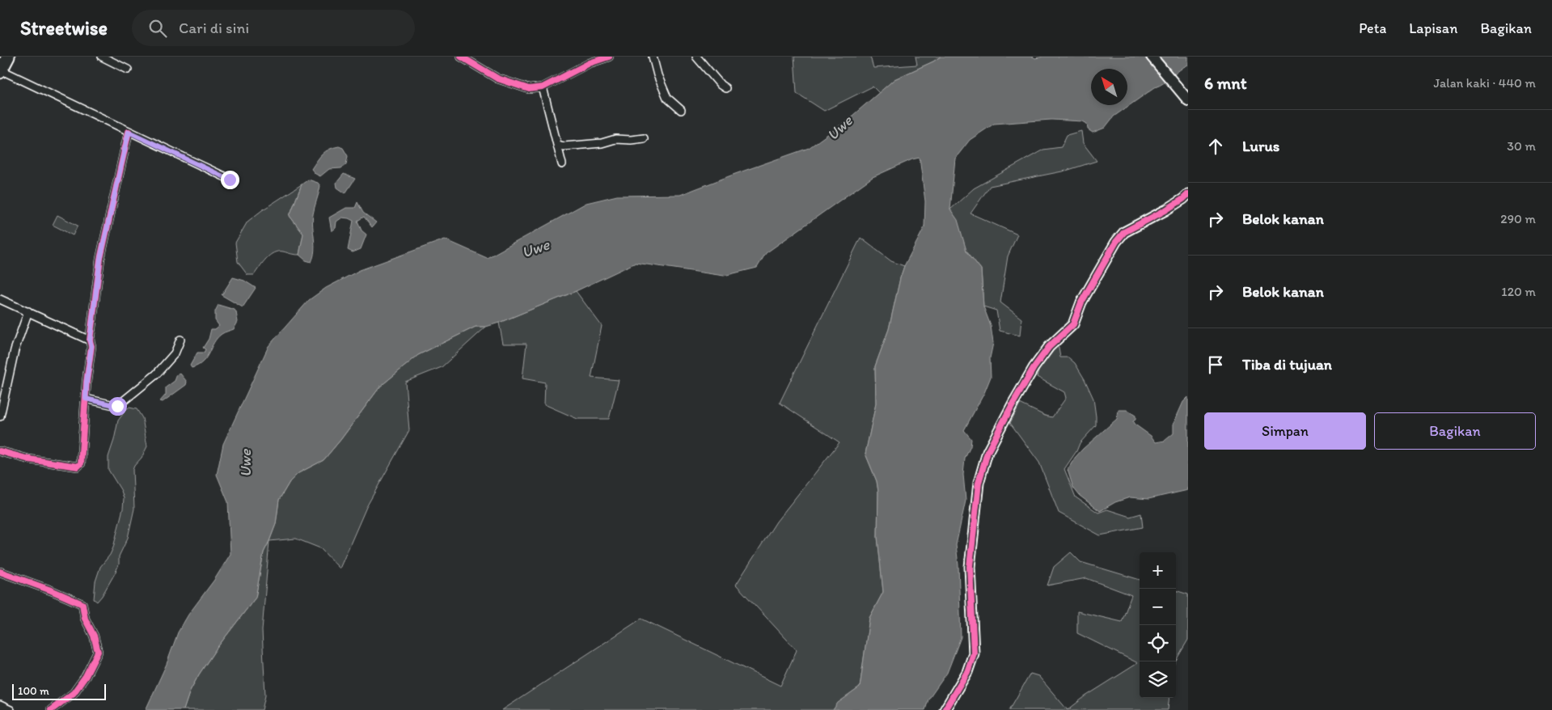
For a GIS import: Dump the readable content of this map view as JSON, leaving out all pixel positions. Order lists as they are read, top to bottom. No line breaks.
{"water":["Uwe"],"scale_bar":"100 m","north":"top left","page":{"header":"Streetwise","search":"Cari di sini","nav":["Peta","Lapisan","Bagikan"],"heading":["6 mnt","Jalan kaki · 440 m"],"list":[["Lurus","30 m"],["Belok kanan","290 m"],["Belok kanan","120 m"],"Tiba di tujuan"],"buttons":["Simpan","Bagikan"],"map_buttons":["+","−"],"scale":"100 m"}}
